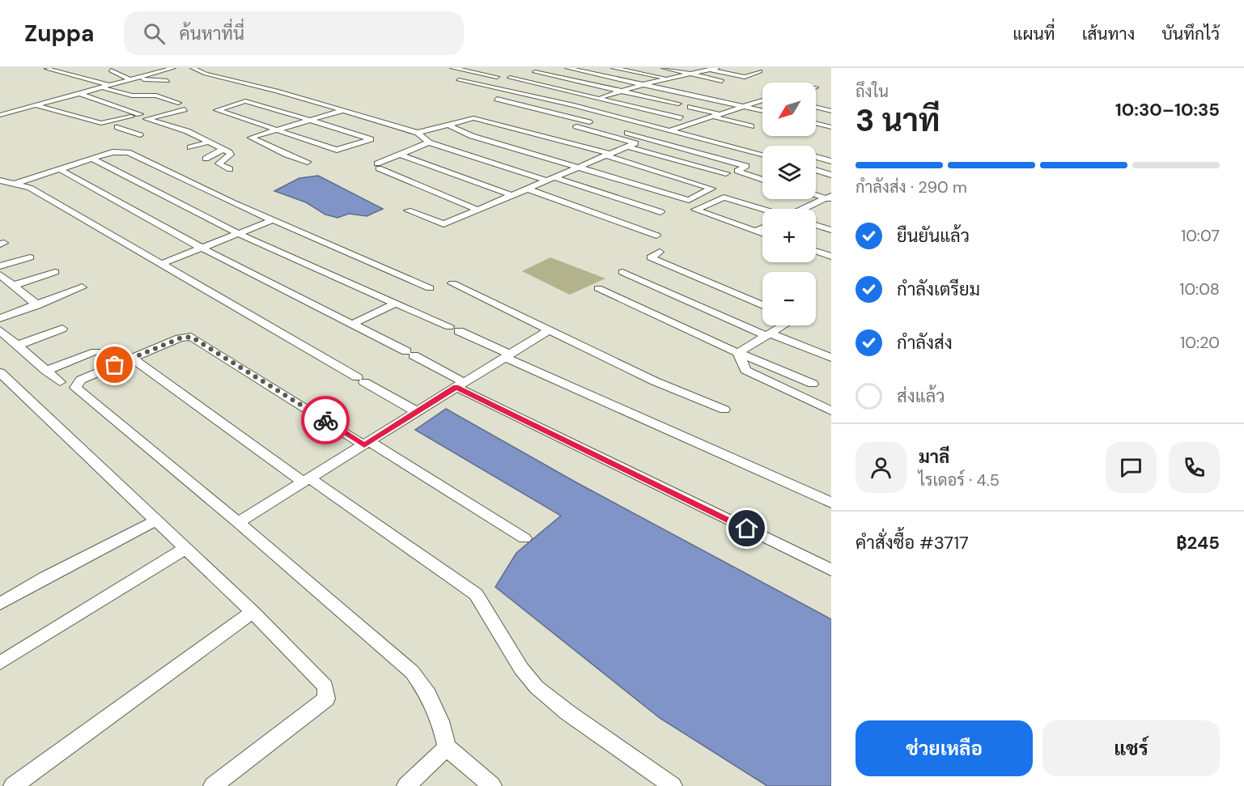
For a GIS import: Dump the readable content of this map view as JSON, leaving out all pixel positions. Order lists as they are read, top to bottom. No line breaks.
{"north":"bottom left","page":{"header":"Zuppa","search":"ค้นหาที่นี่","nav":["แผนที่","เส้นทาง","บันทึกไว้"],"heading":["3 นาที","ถึงใน","10:30–10:35"],"panel":["มาลี","ไรเดอร์ · 4.5","คำสั่งซื้อ #3717","฿245"],"map_buttons":["+","−"],"bar":"กำลังส่ง · 290 m","list":[["ยืนยันแล้ว","10:07"],["กำลังเตรียม","10:08"],["กำลังส่ง","10:20"],"ส่งแล้ว"],"buttons":["ช่วยเหลือ","แชร์"]}}
